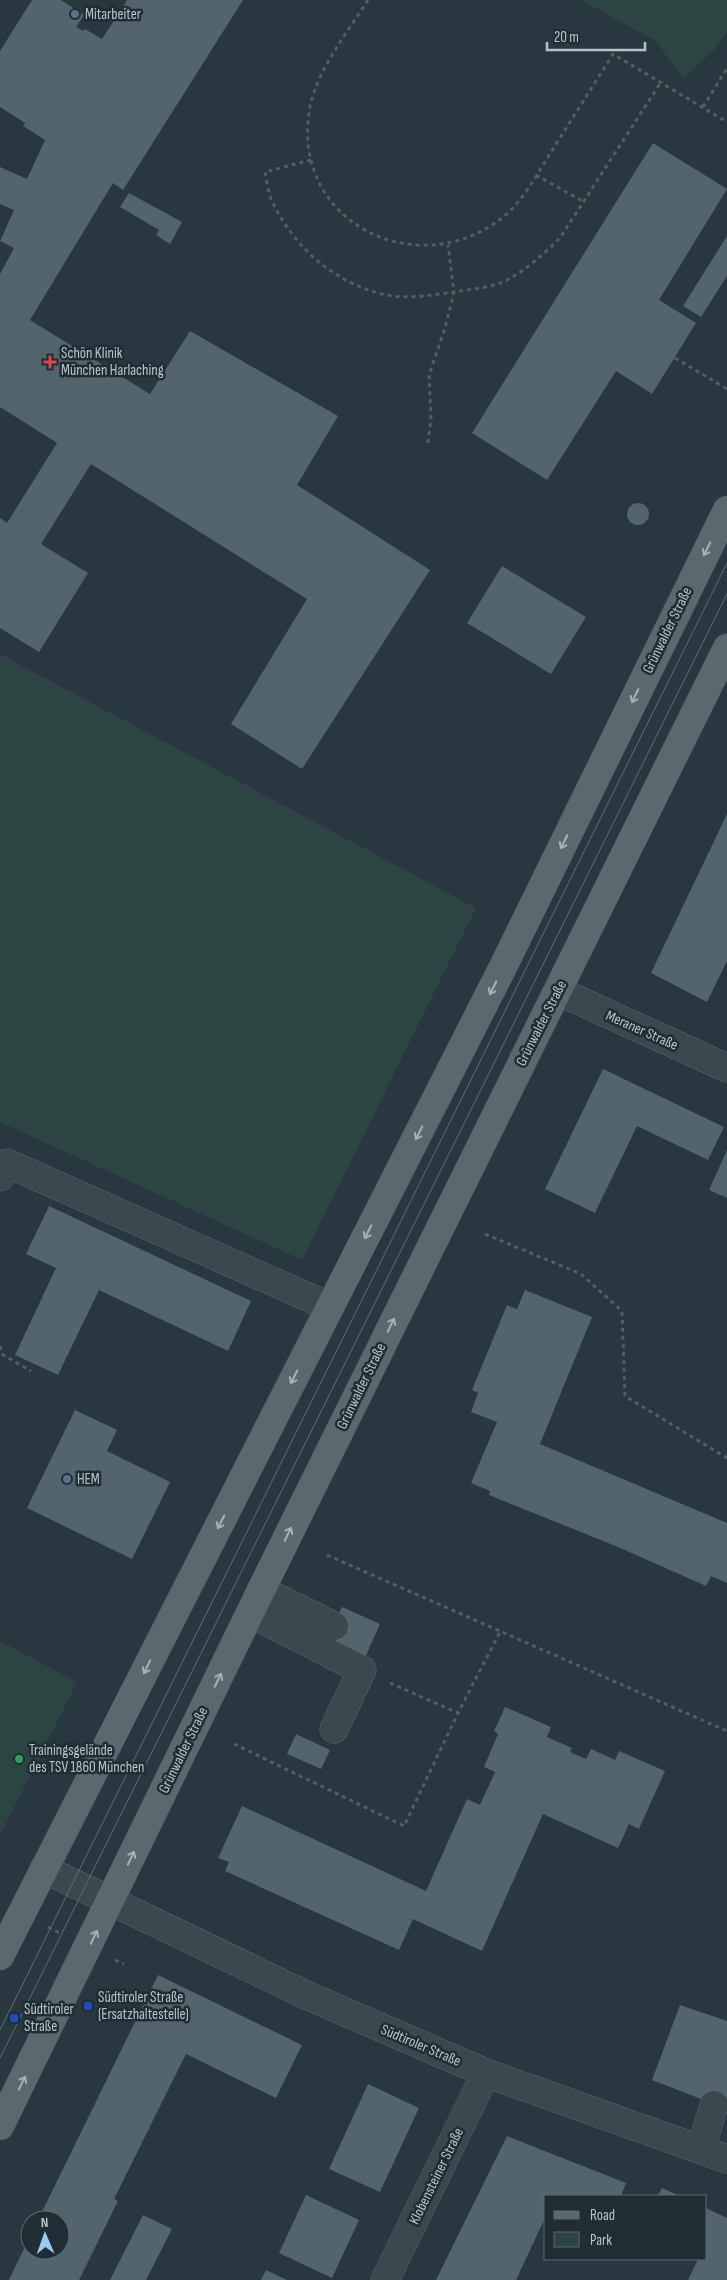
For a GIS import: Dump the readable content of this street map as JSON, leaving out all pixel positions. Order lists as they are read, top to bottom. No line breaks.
{"streets":{"main road":["Grünwalder Straße"],"street":["Meraner Straße","Südtiroler Straße","Klobensteiner Straße"]},"crossings":[["Grünwalder Straße","Meraner Straße"],["Grünwalder Straße","Südtiroler Straße"],["Südtiroler Straße","Klobensteiner Straße"]],"places":{"other":["Mitarbeiter","HEM","Trainingsgelände des TSV 1860 München"],"health":["Schön Klinik München Harlaching"],"transit":["Südtiroler Straße (Ersatzhaltestelle)","Südtiroler Straße"]},"legend":["Road","Park"],"scale_bar":"20 m","north":"top"}
